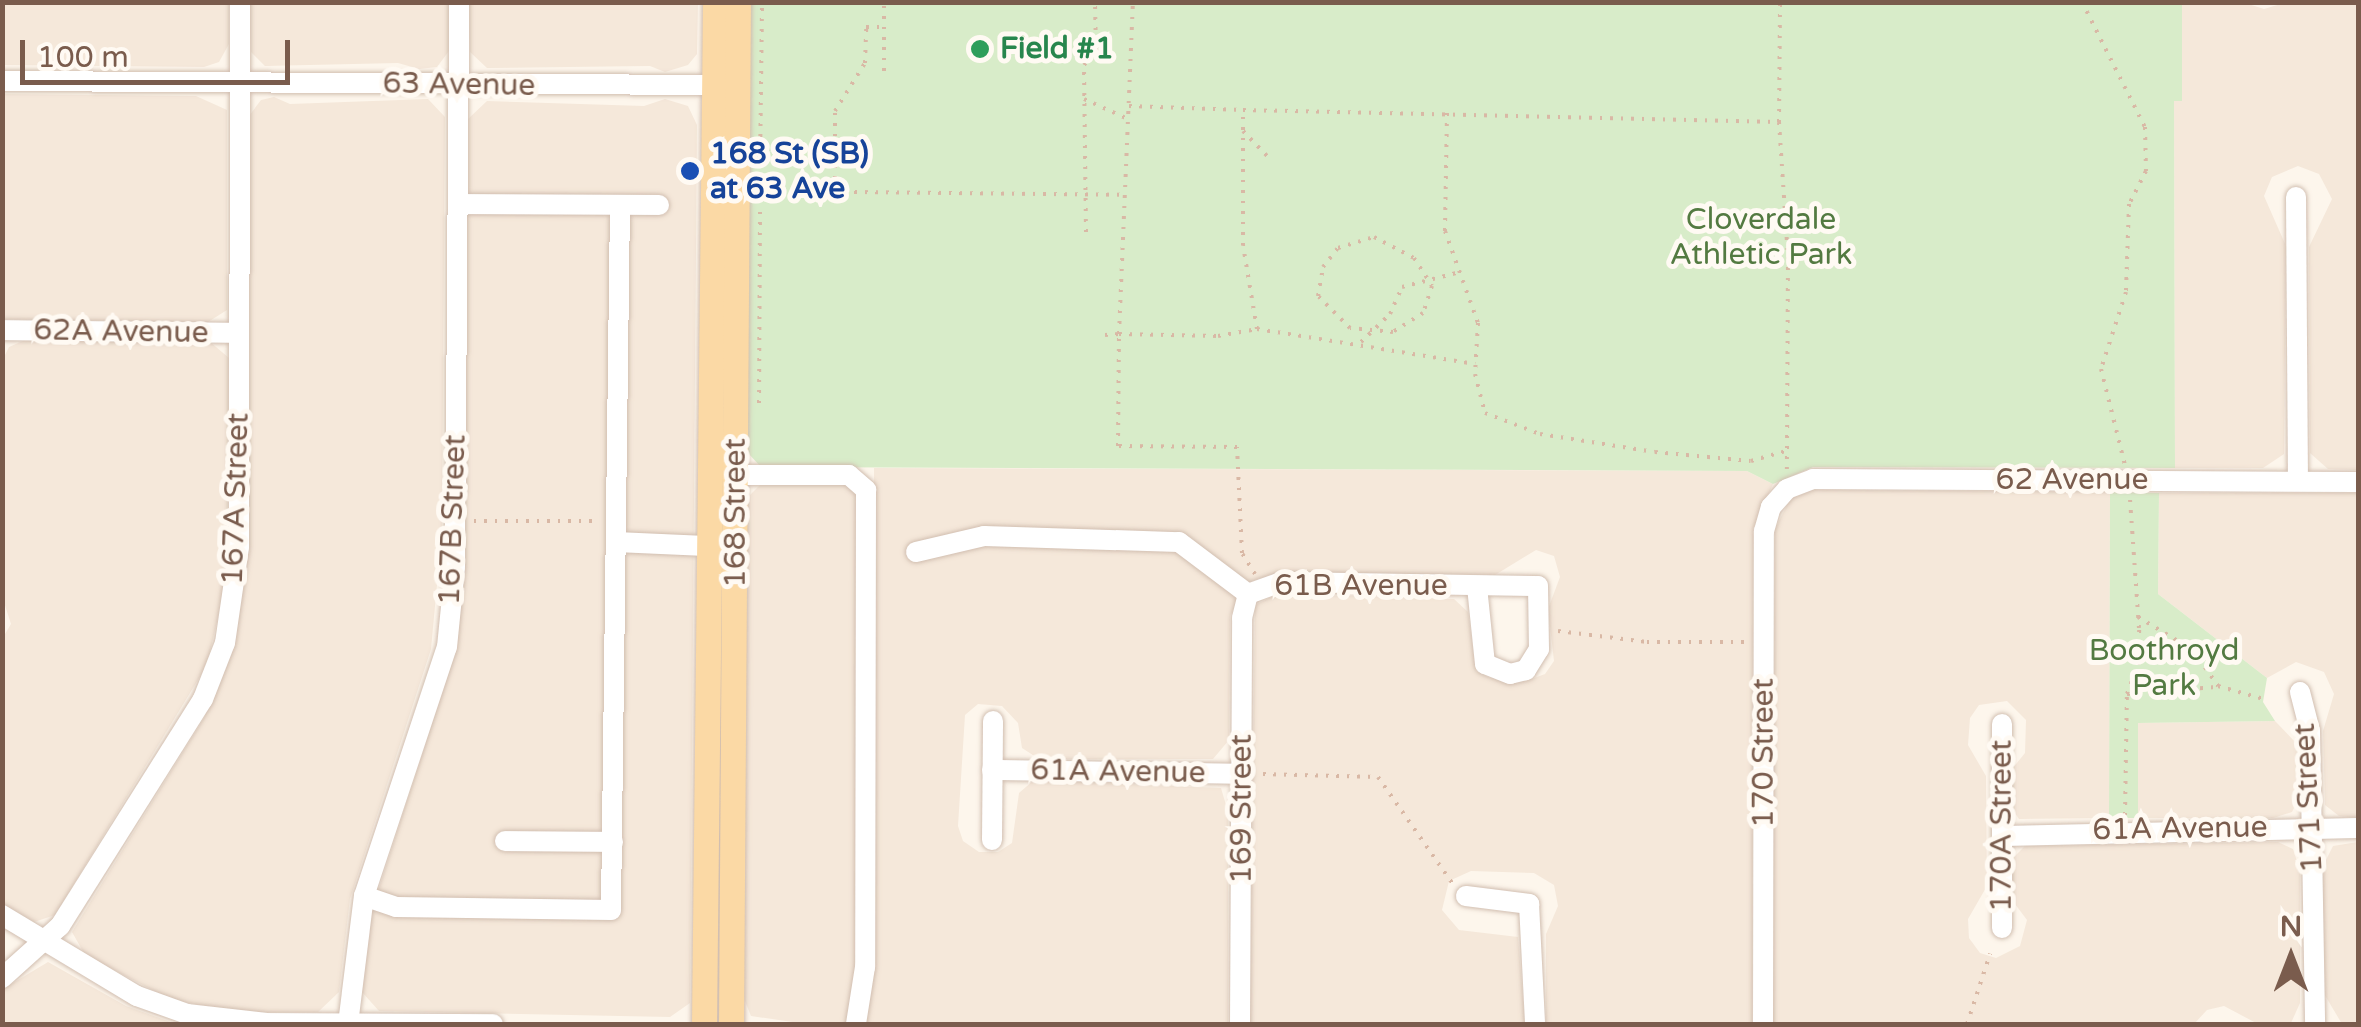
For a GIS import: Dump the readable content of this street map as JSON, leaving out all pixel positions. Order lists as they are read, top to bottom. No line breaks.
{"streets":{"main road":["168 Street"],"street":["63 Avenue","62A Avenue","62 Avenue","167A Street","167B Street","61B Avenue","170 Street","61A Avenue","171 Street","169 Street","170A Street"]},"crossings":[["63 Avenue","167A Street"],["63 Avenue","168 Street"],["63 Avenue","167B Street"],["62A Avenue","167A Street"],["62 Avenue","170 Street"],["61B Avenue","169 Street"],["61A Avenue","171 Street"],["61A Avenue","169 Street"],["61A Avenue","170A Street"]],"parks":["Cloverdale Athletic Park","Boothroyd Park"],"places":["Field #1","168 St (SB) at 63 Ave"],"scale_bar":"100 m","north":"top"}
